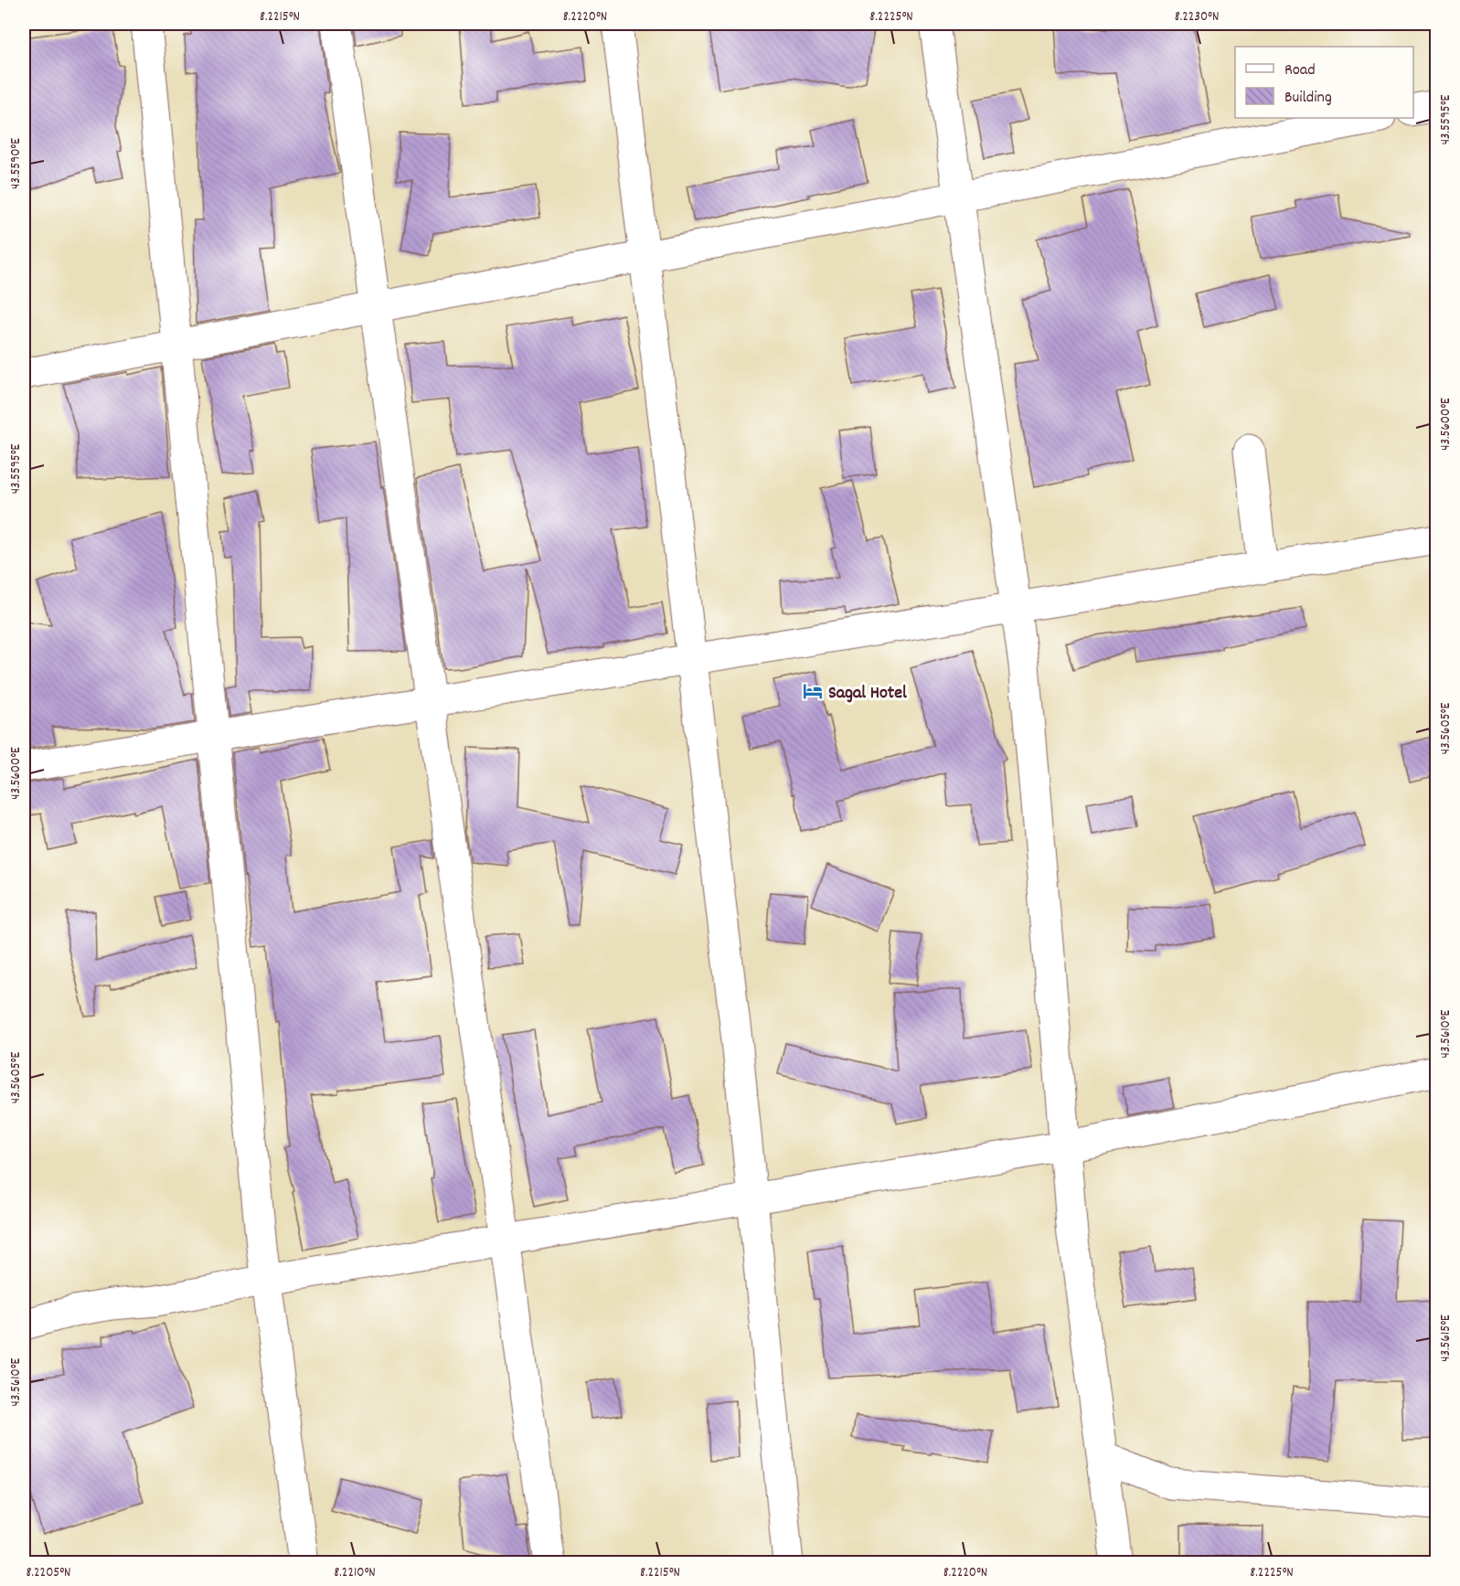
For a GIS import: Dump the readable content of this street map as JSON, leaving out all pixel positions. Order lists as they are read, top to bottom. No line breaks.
{"places":{"hotel":["Sagal Hotel"]},"legend":["Road","Building"],"coordinates":["8.2215°N","8.2220°N","8.2225°N","8.2230°N","43.5595°E","43.5590°E","43.5600°E","43.5605°E","43.5610°E","43.5615°E","8.2205°N","8.2210°N"]}
